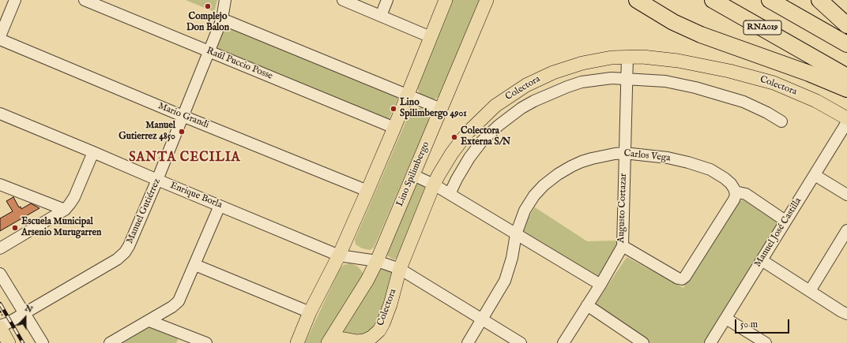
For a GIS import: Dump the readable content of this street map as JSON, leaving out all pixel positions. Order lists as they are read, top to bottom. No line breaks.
{"streets":{"highway":["RNA019"],"main road":["Colectora","Lino Spilimbergo"],"street":["Raúl Puccio Posse","Mario Grandi","Carlos Vega","Enrique Borla","Augusto Cortazar","Manuel Gutiérrez","Manuel José Castilla"]},"crossings":[["Raúl Puccio Posse","Manuel Gutiérrez"],["Colectora","Lino Spilimbergo"],["Colectora","Enrique Borla"],["Colectora","Augusto Cortazar"],["Mario Grandi","Manuel Gutiérrez"],["Carlos Vega","Enrique Borla"],["Carlos Vega","Augusto Cortazar"],["Lino Spilimbergo","Enrique Borla"],["Enrique Borla","Manuel Gutiérrez"]],"districts":["SANTA CECILIA"],"places":["Complejo Don Balon","Lino Spilimbergo 4901","Manuel Gutierrez 4850","Colectora Externa S/N","Escuela Municipal Arsenio Murugarren"],"scale_bar":"50 m","north":"top"}
